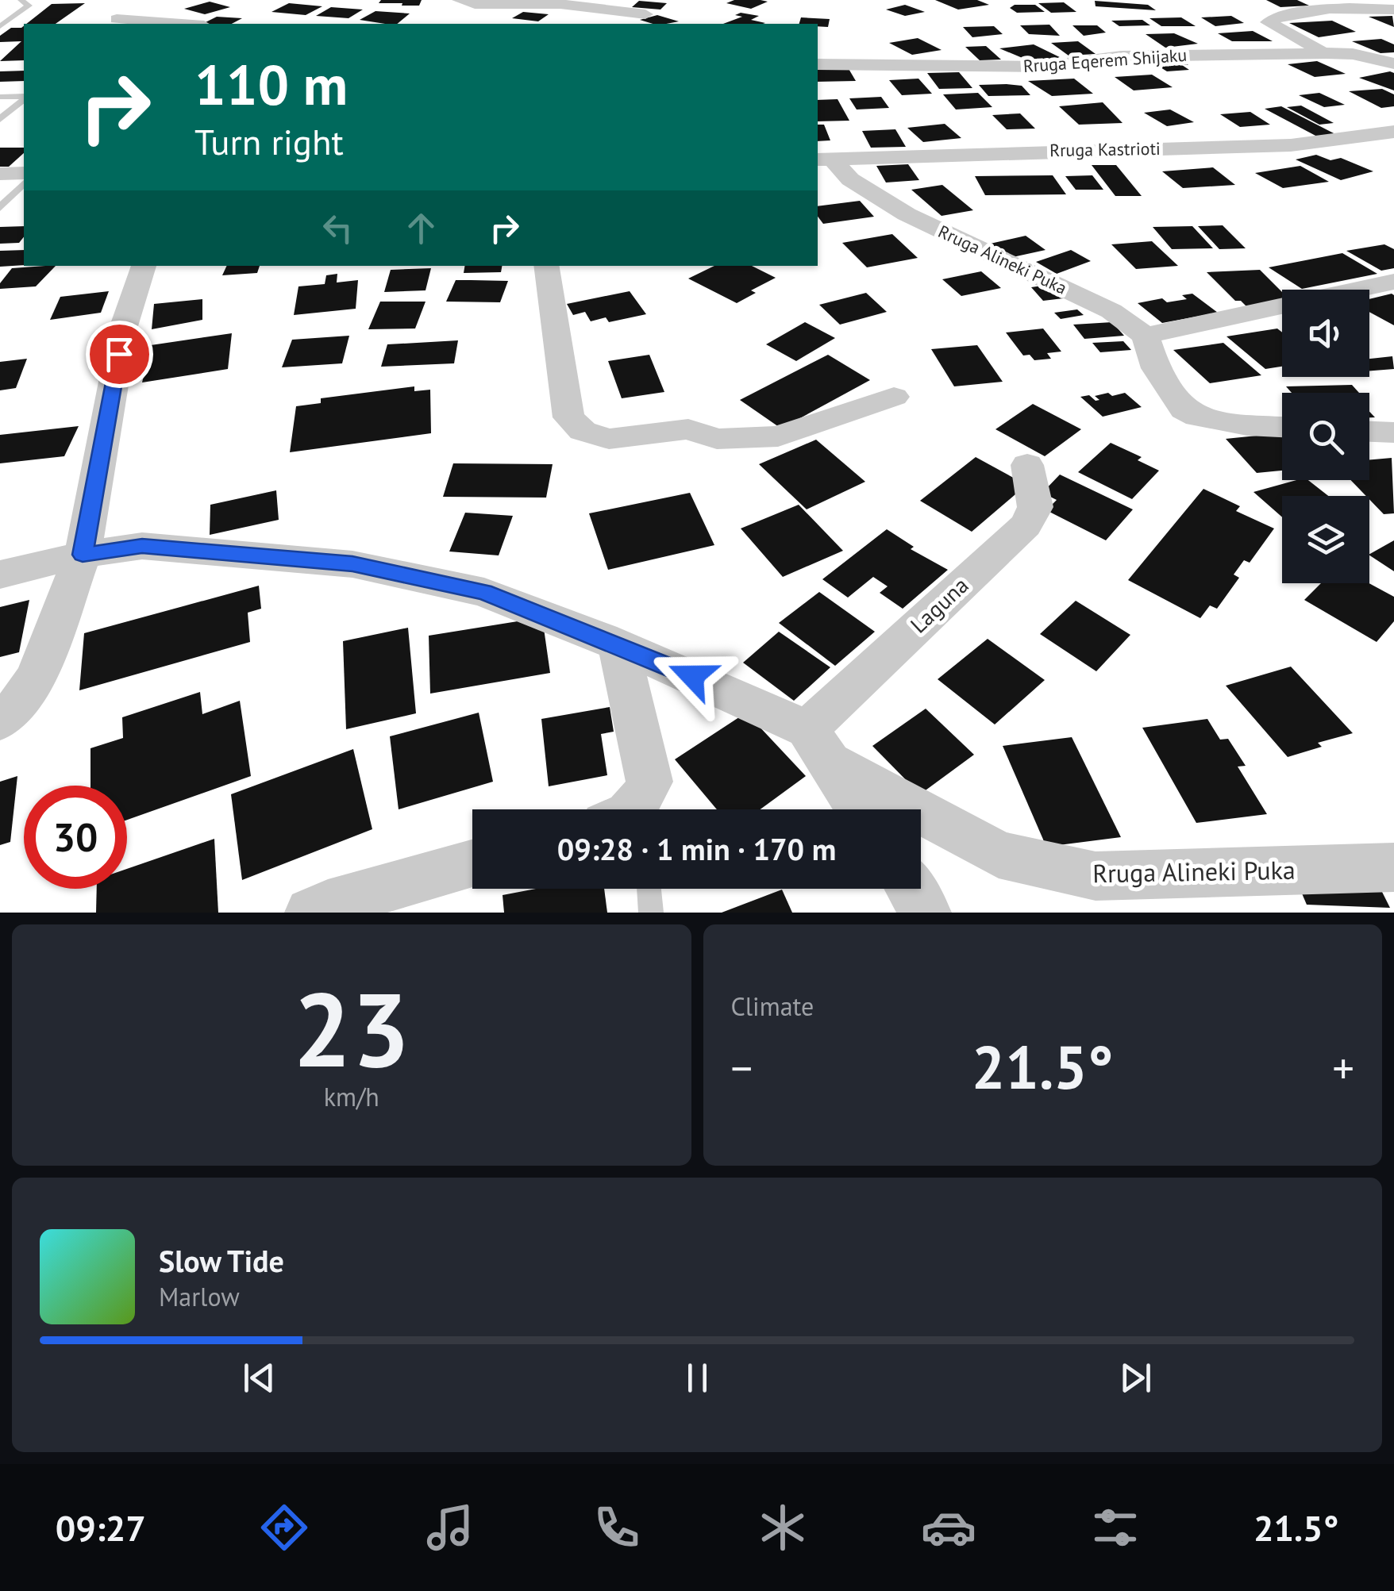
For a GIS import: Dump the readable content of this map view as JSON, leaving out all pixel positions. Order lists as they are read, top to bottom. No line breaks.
{"streets":{"street":["Rruga Eqerem Shijaku","Rruga Kastrioti","Rruga Alineki Puka","Laguna"]},"crossings":[["Rruga Kastrioti","Rruga Alineki Puka"],["Rruga Alineki Puka","Laguna"]],"page":{"turn":["110 m","Turn right"],"limit":"30","trip":"09:28 · 1 min · 170 m","tile":[["23","km/h"],"Climate"],"heat":["−","21.5°","+"],"song":["Slow Tide","Marlow"],"tabs":["09:27","21.5°"]}}
